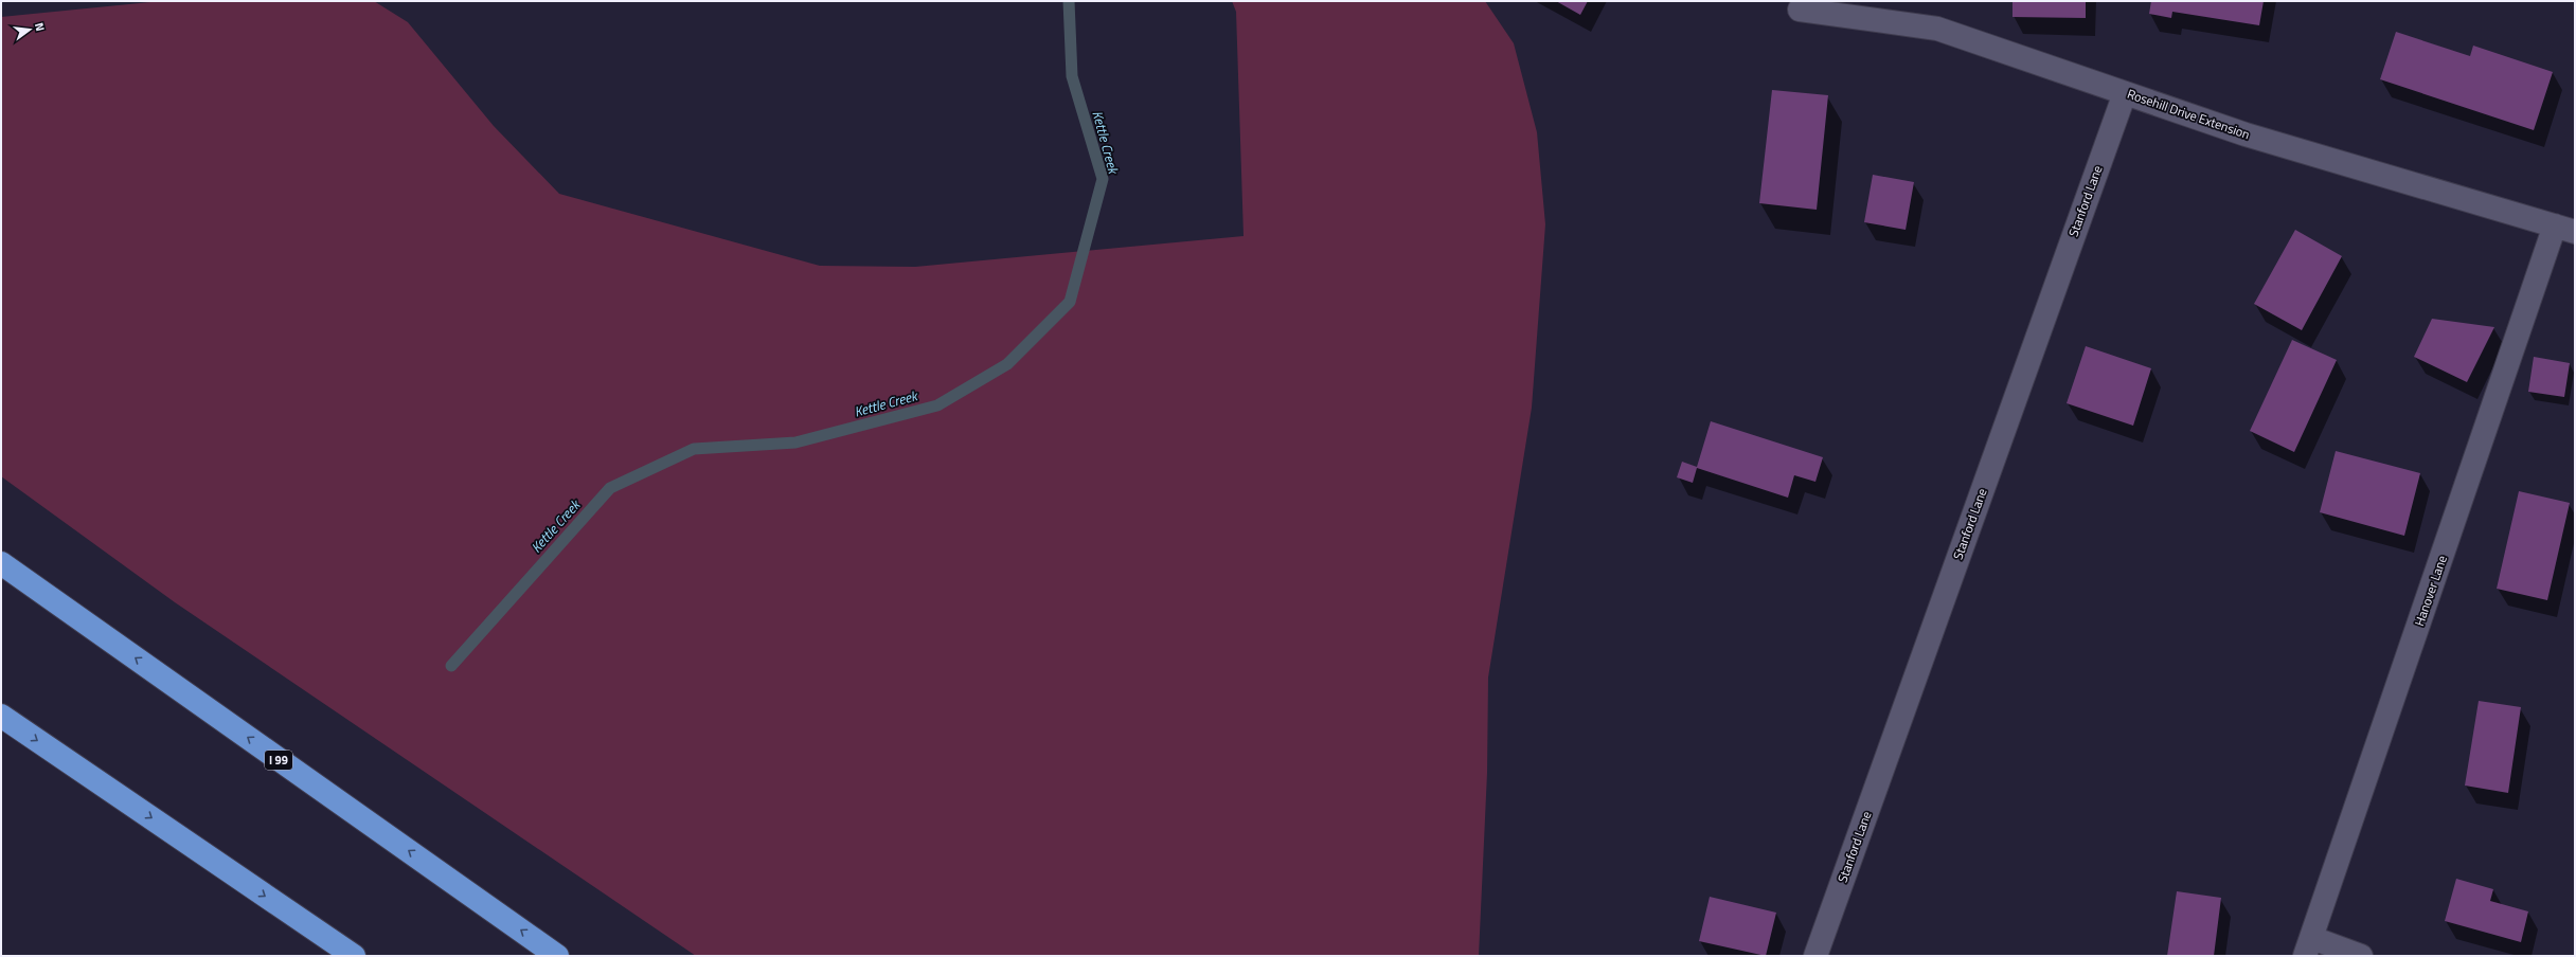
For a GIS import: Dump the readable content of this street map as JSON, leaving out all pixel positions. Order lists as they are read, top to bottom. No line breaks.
{"streets":{"highway":["I 99"],"street":["Rosehill Drive Extension","Stanford Lane","Hanover Lane"]},"crossings":[["Rosehill Drive Extension","Stanford Lane"],["Rosehill Drive Extension","Hanover Lane"]],"water":["Kettle Creek"],"north":"right"}
